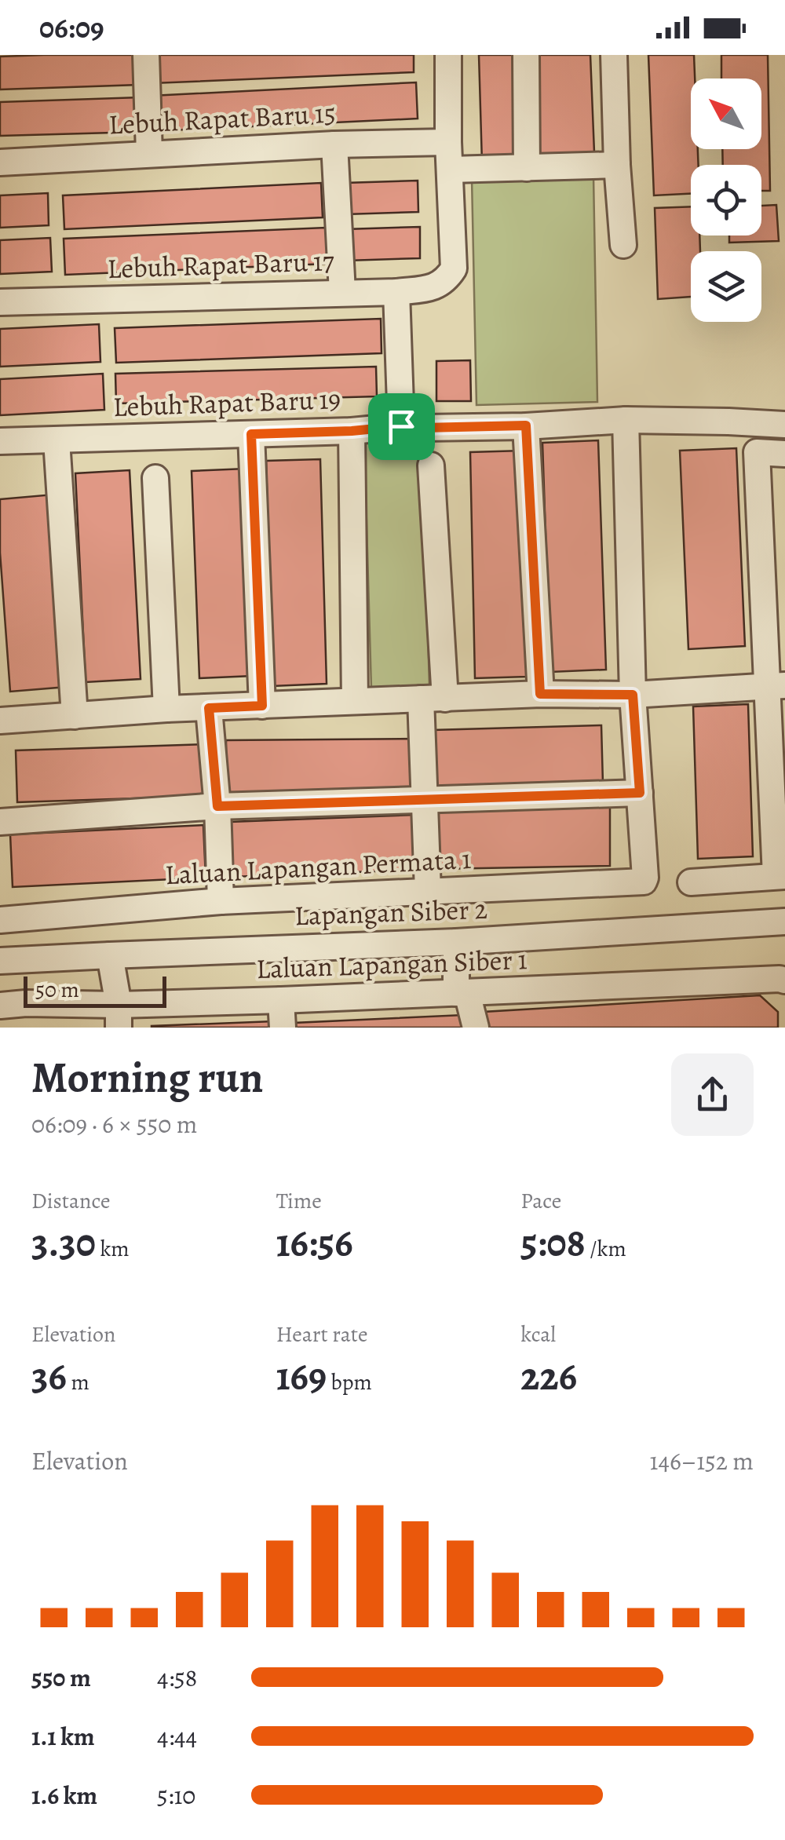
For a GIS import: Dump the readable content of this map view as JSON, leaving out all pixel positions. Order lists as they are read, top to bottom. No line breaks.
{"streets":{"street":["Lebuh Rapat Baru 15","Lebuh Rapat Baru 17","Lebuh Rapat Baru 19","Laluan Lapangan Permata 1","Lapangan Siber 2","Laluan Lapangan Siber 1"]},"scale_bar":"50 m","north":"top left","page":{"status":"06:09","scale":"50 m","heading":["Morning run","06:09 · 6 × 550 m"],"stats":[["Distance","3.30 km"],["Time","16:56"],["Pace","5:08 /km"],["Elevation","36 m"],["Heart rate","169 bpm"],["kcal","226"]],"chart":["Elevation","146–152 m"],"list":[{"name":"550 m","note":"4:58"},{"name":"1.1 km","note":"4:44"},{"name":"1.6 km","note":"5:10"}]}}
